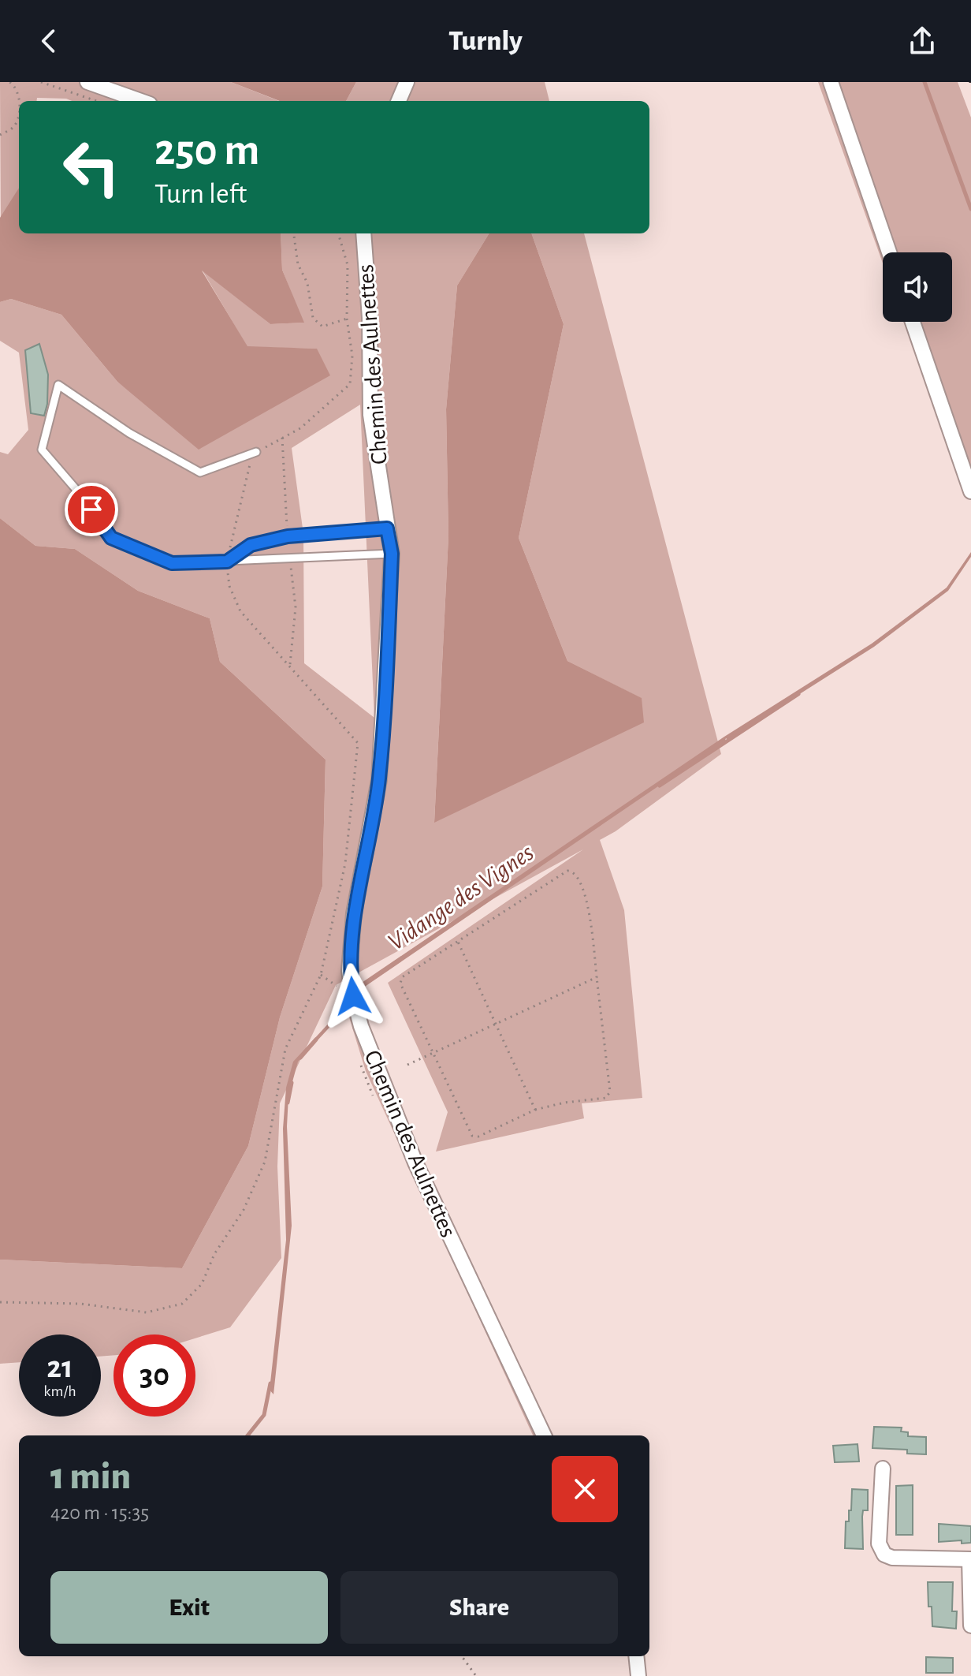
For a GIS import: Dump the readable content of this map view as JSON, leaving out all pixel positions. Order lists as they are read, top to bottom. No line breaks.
{"streets":{"street":["Chemin des Aulnettes"]},"water":["Vidange des Vignes"],"page":{"header":"Turnly","turn":["250 m","Turn left"],"speed":"21 km/h","limit":"30","heading":["1 min","420 m · 15:35"],"buttons":["Exit","Share"]}}
